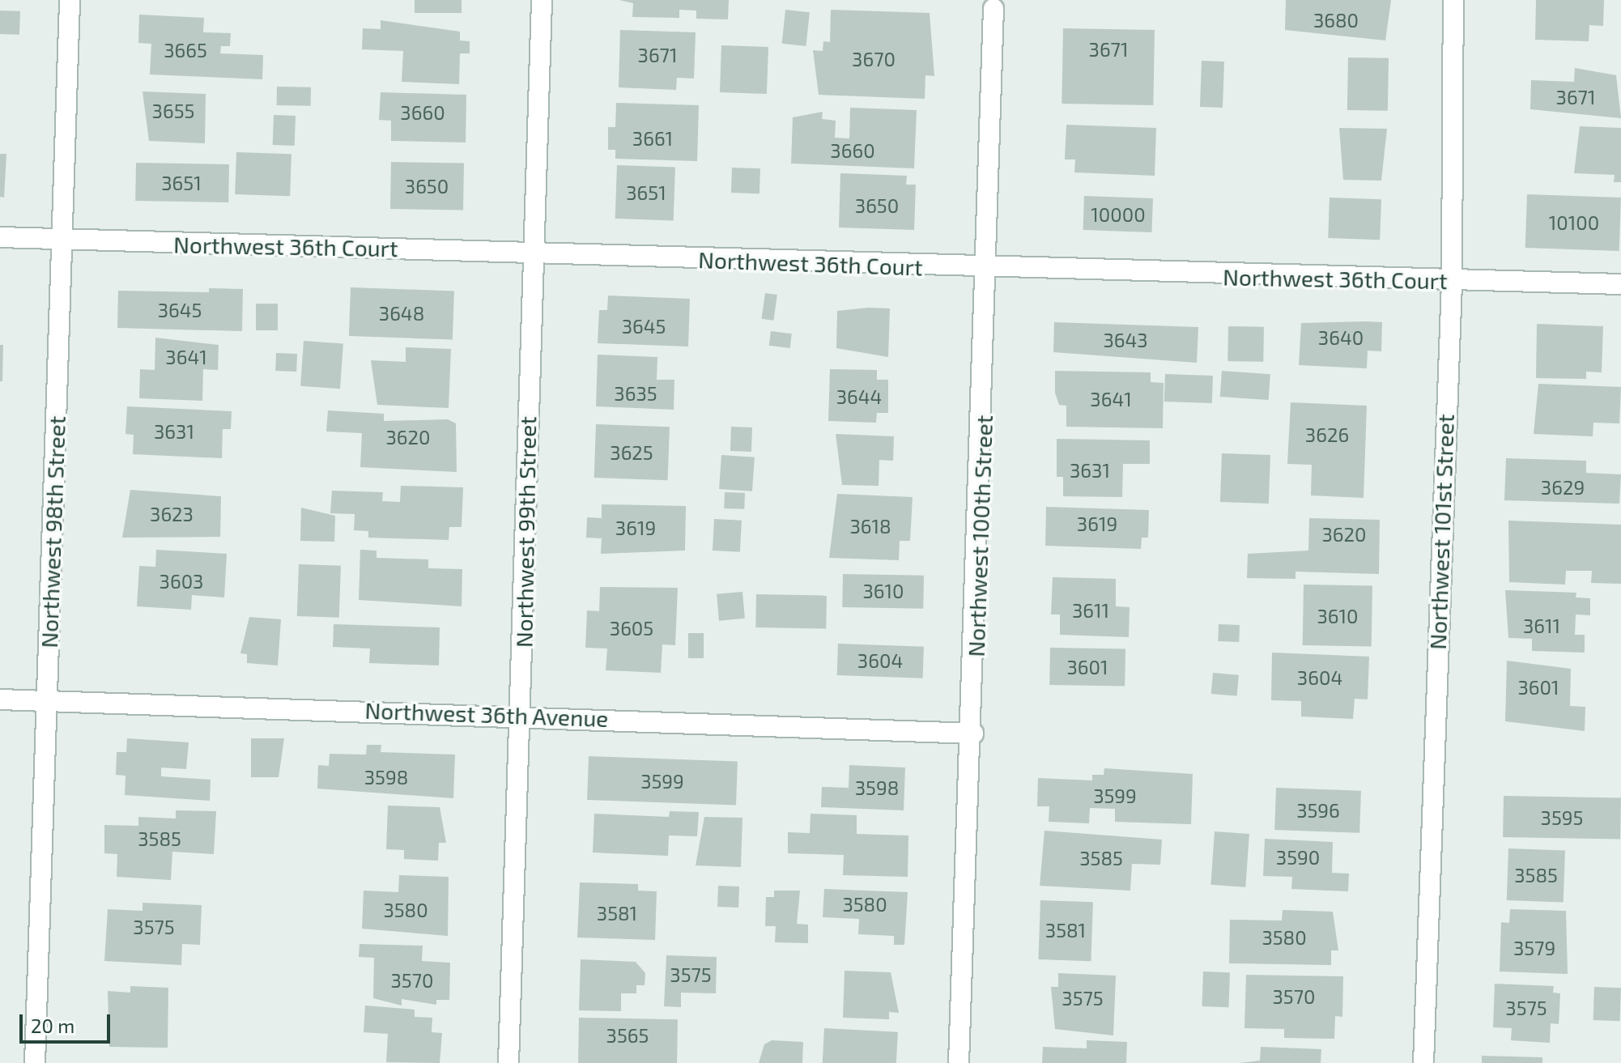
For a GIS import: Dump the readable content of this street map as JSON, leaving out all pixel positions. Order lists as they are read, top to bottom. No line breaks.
{"streets":{"street":["Northwest 36th Court","Northwest 98th Street","Northwest 99th Street","Northwest 101st Street","Northwest 100th Street","Northwest 36th Avenue"]},"crossings":[["Northwest 36th Court","Northwest 98th Street"],["Northwest 36th Court","Northwest 99th Street"],["Northwest 36th Court","Northwest 101st Street"],["Northwest 36th Court","Northwest 100th Street"],["Northwest 98th Street","Northwest 36th Avenue"],["Northwest 99th Street","Northwest 36th Avenue"],["Northwest 100th Street","Northwest 36th Avenue"]],"house_numbers":["3680","3671","3665","3671","3670","3671","3655","3660","3661","3660","3651","3650","3651","3650","10000","10100","3645","3648","3645","3640","3643","3641","3635","3644","3641","3631","3626","3620","3625","3631","3629","3623","3619","3618","3619","3620","3603","3610","3611","3610","3611","3605","3604","3601","3604","3601","3598","3599","3598","3599","3596","3595","3585","3590","3585","3585","3580","3580","3581","3575","3581","3580","3579","3575","3570","3570","3575","3575","3565"],"scale_bar":"20 m"}
